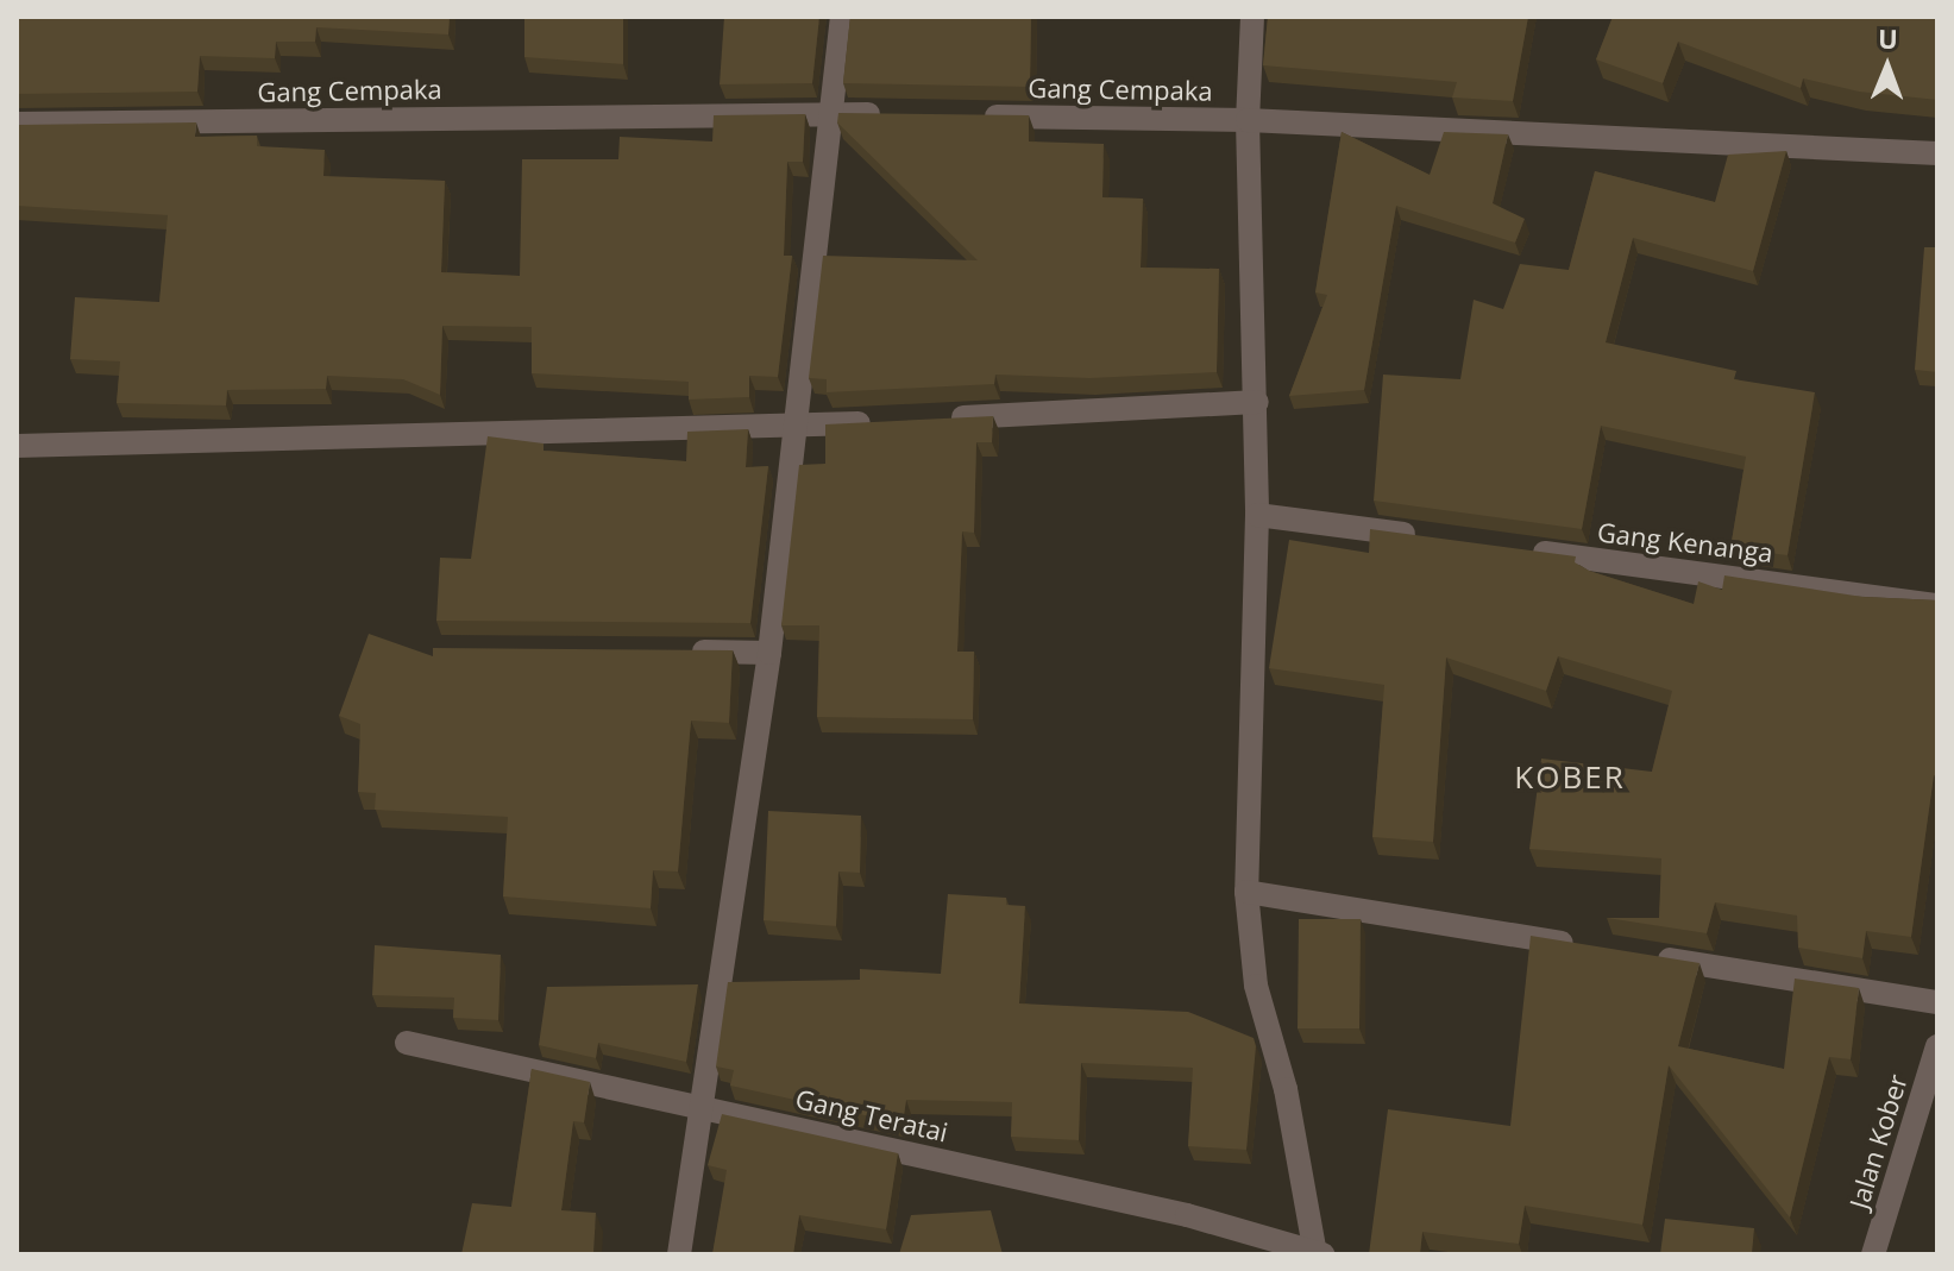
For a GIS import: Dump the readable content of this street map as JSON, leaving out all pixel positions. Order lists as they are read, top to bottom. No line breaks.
{"streets":{"street":["Gang Cempaka","Gang Kenanga","Gang Teratai","Jalan Kober"]},"districts":["KOBER"],"north":"top"}
